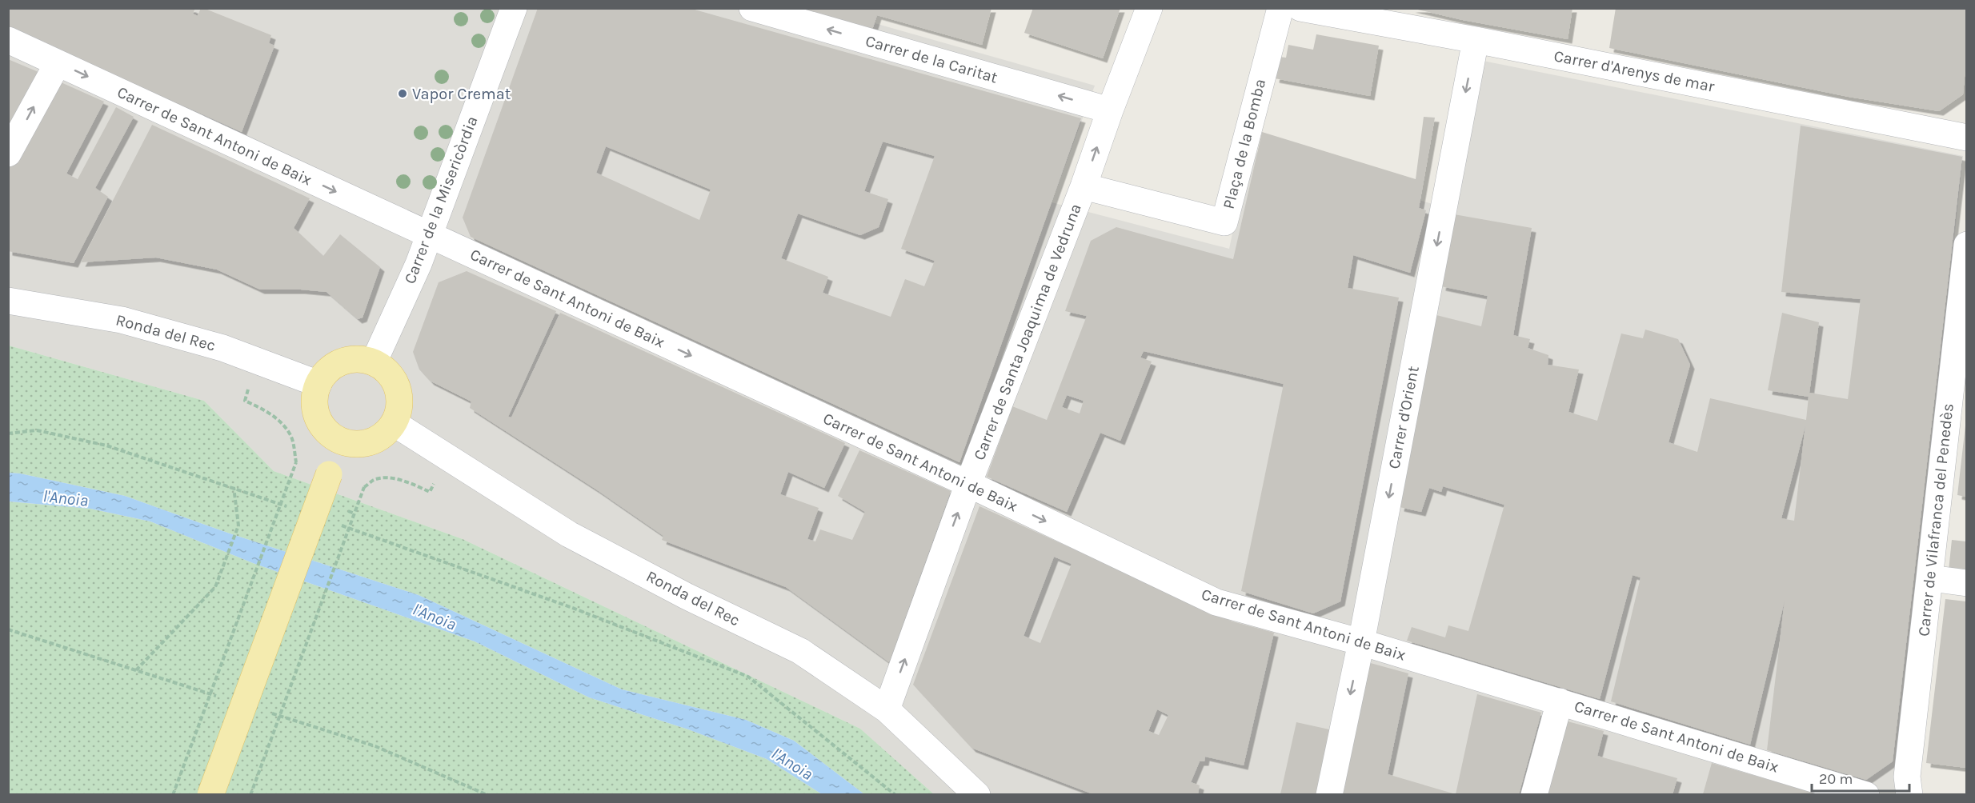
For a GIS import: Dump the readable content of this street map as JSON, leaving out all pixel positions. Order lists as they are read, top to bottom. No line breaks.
{"streets":{"street":["Carrer de la Caritat","Carrer d'Arenys de mar","Carrer de Sant Antoni de Baix","Plaça de la Bomba","Carrer de la Misericòrdia","Carrer de Santa Joaquima de Vedruna","Ronda del Rec","Carrer d'Orient","Carrer de Vilafranca del Penedès"]},"crossings":[["Carrer de la Caritat","Carrer de Santa Joaquima de Vedruna"],["Carrer d'Arenys de mar","Carrer d'Orient"],["Carrer de Sant Antoni de Baix","Carrer de la Misericòrdia"],["Carrer de Sant Antoni de Baix","Carrer de Santa Joaquima de Vedruna"],["Carrer de Sant Antoni de Baix","Carrer d'Orient"],["Plaça de la Bomba","Carrer de Santa Joaquima de Vedruna"],["Carrer de la Misericòrdia","Ronda del Rec"],["Carrer de Santa Joaquima de Vedruna","Ronda del Rec"]],"one_way":["Carrer de la Caritat","Carrer de Sant Antoni de Baix","Carrer de Santa Joaquima de Vedruna","Carrer d'Orient"],"water":["l'Anoia"],"places":["Vapor Cremat"],"scale_bar":"20 m"}
